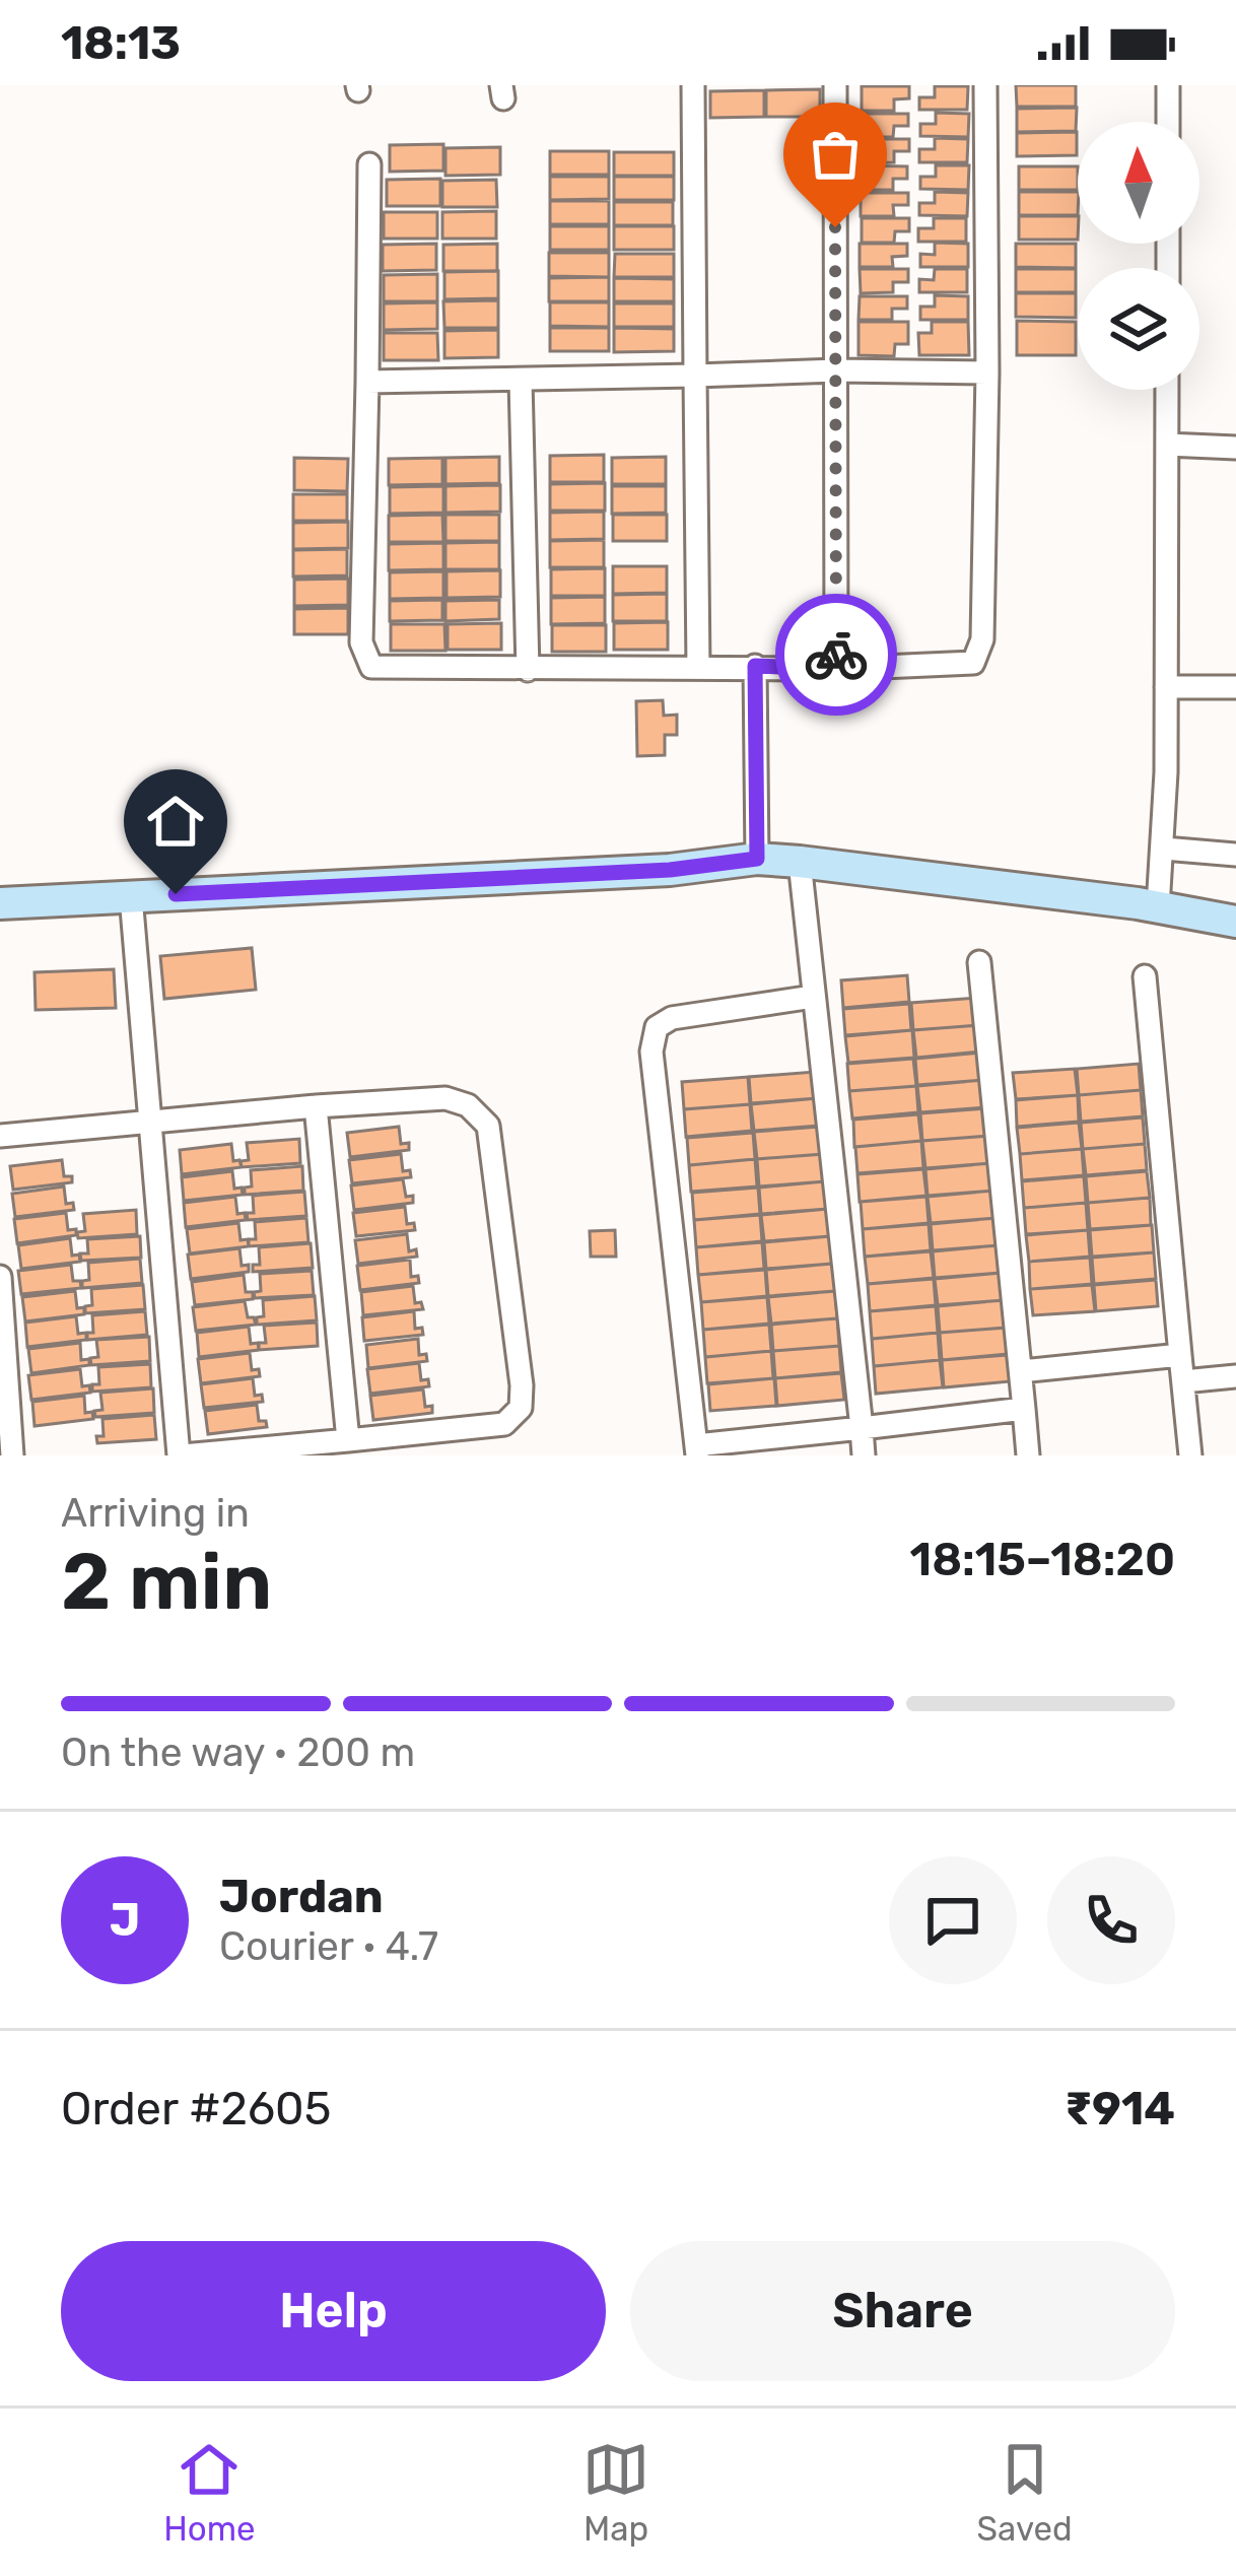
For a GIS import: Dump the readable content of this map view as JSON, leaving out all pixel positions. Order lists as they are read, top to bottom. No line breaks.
{"north":"top","page":{"status":"18:13","heading":["2 min","Arriving in","18:15–18:20"],"panel":["Jordan","Courier · 4.7","Order #2605","₹914"],"bar":"On the way · 200 m","round":"J","buttons":["Help","Share"],"tabs":["Home","Map","Saved"]}}
